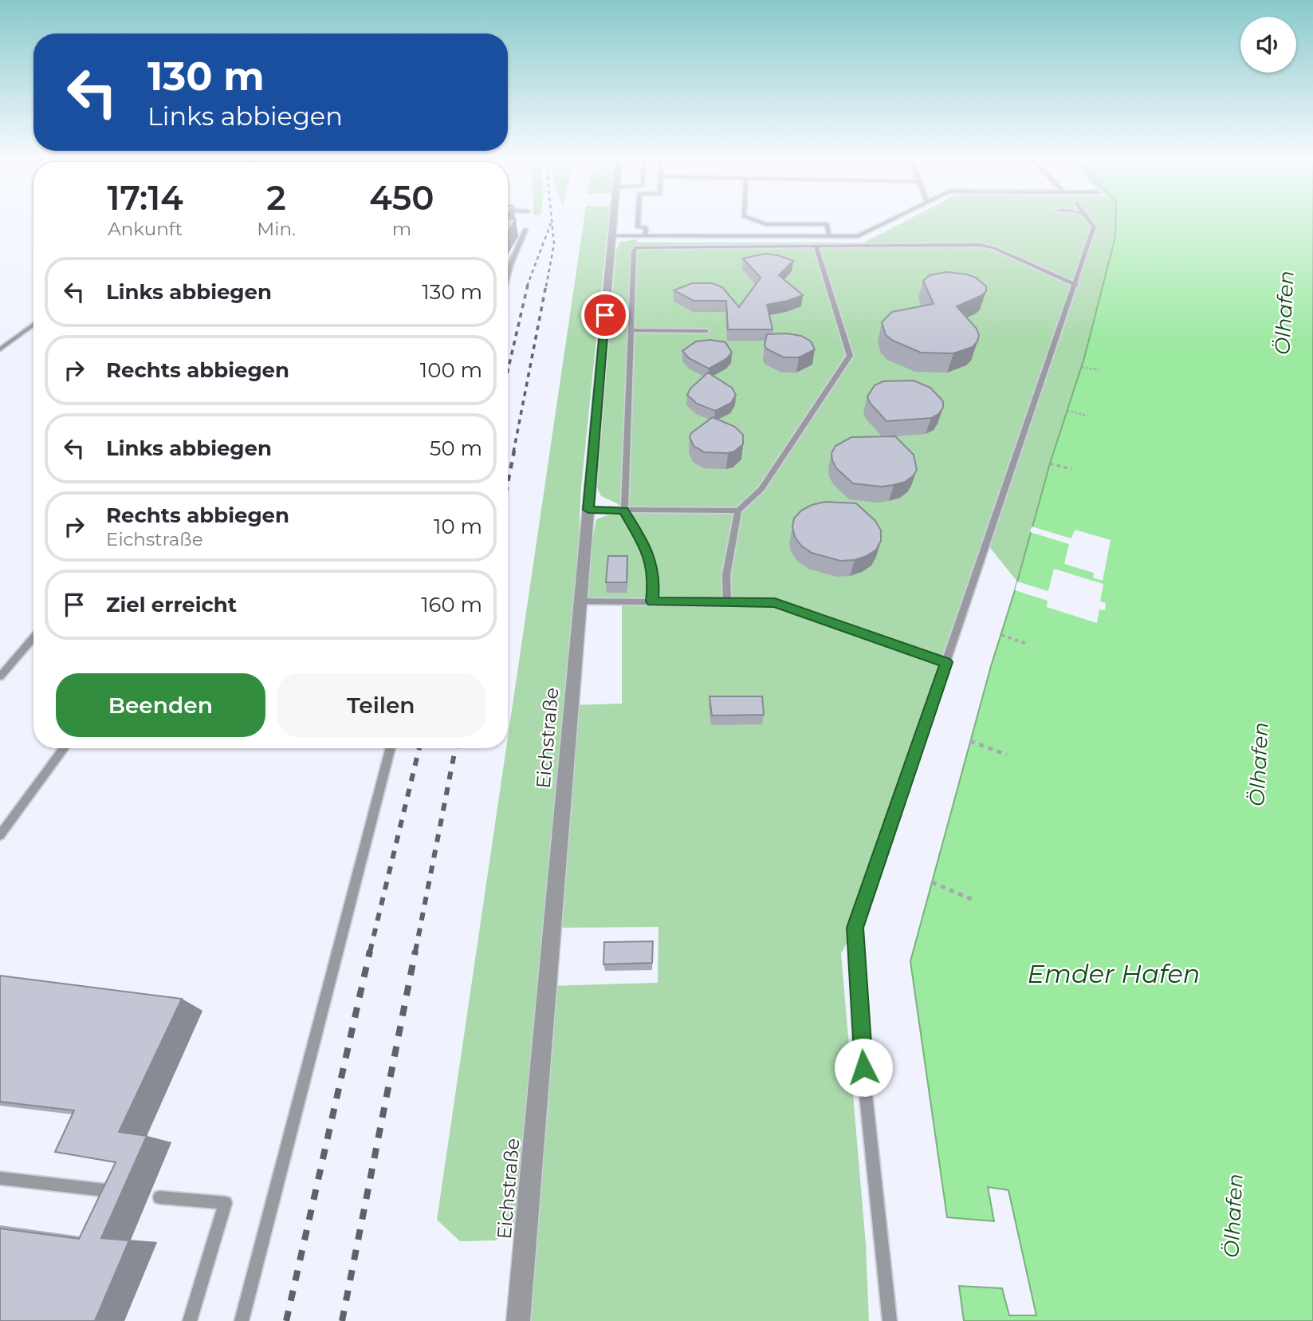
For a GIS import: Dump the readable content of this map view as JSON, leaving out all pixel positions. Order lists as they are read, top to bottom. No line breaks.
{"streets":{"street":["Eichstraße"]},"water":["Ölhafen","Emder Hafen"],"page":{"turn":["130 m","Links abbiegen"],"eta":["17:14","Ankunft","2","Min.","450","m"],"list":[{"name":"Links abbiegen","value":"130 m"},{"name":"Rechts abbiegen","value":"100 m"},{"name":"Links abbiegen","value":"50 m"},{"name":"Rechts abbiegen","note":"Eichstraße","value":"10 m"},{"name":"Ziel erreicht","value":"160 m"}],"buttons":["Beenden","Teilen"]}}
